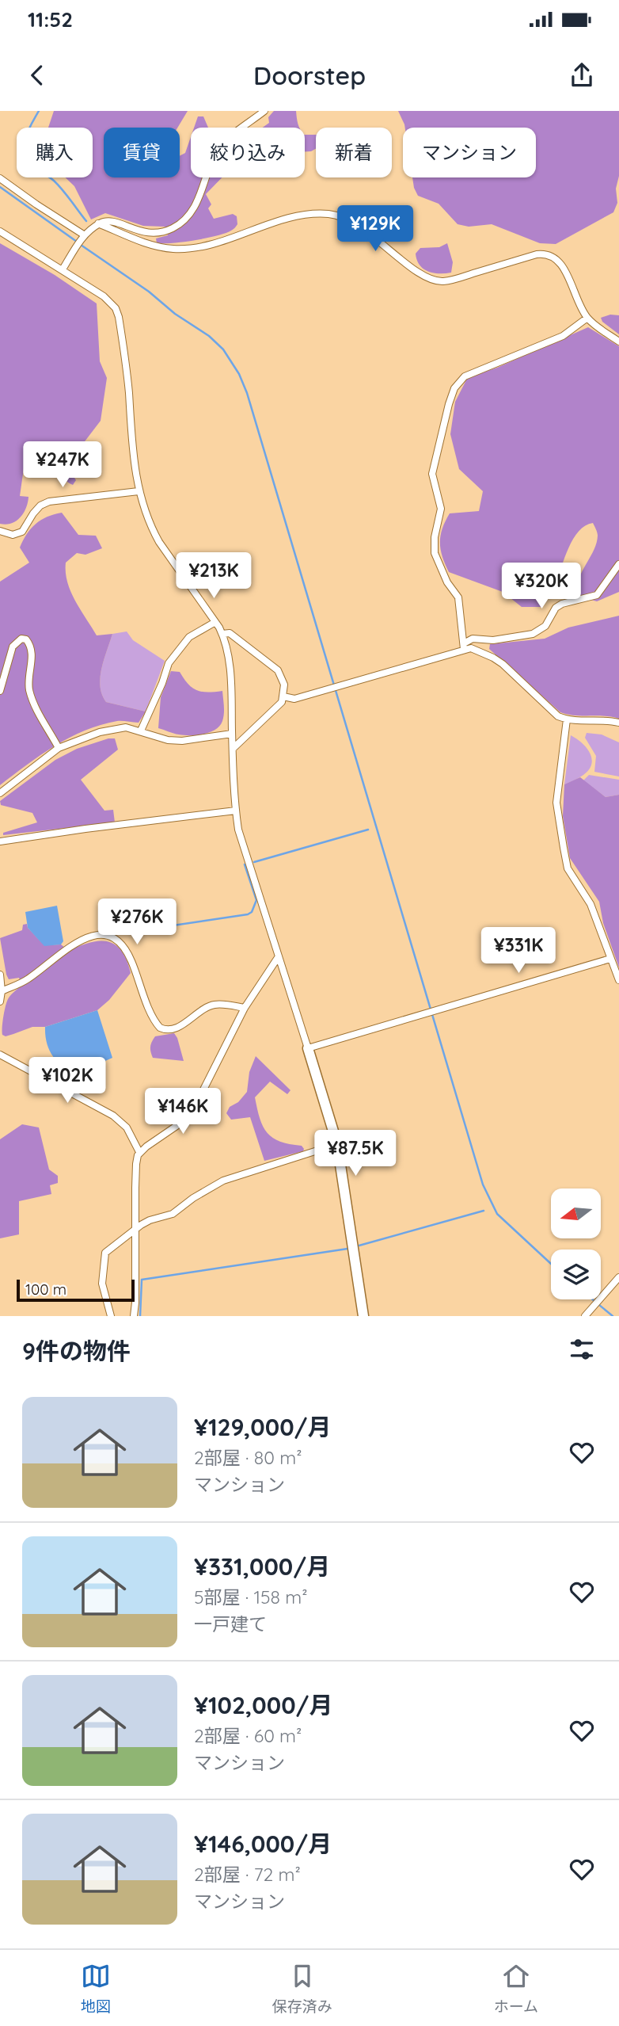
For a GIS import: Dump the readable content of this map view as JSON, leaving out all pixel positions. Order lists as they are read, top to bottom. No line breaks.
{"scale_bar":"100 m","north":"left","page":{"status":"11:52","header":"Doorstep","chip":["購入","賃貸","絞り込み","新着","マンション"],"price":["¥129K","¥247K","¥213K","¥320K","¥276K","¥331K","¥102K","¥146K","¥87.5K"],"scale":"100 m","heading":"9件の物件","list":[{"name":"¥129,000/月","note":"2部屋 · 80 m² · マンション"},{"name":"¥331,000/月","note":"5部屋 · 158 m² · 一戸建て"},{"name":"¥102,000/月","note":"2部屋 · 60 m² · マンション"},{"name":"¥146,000/月","note":"2部屋 · 72 m² · マンション"}],"tabs":["地図","保存済み","ホーム"]}}
